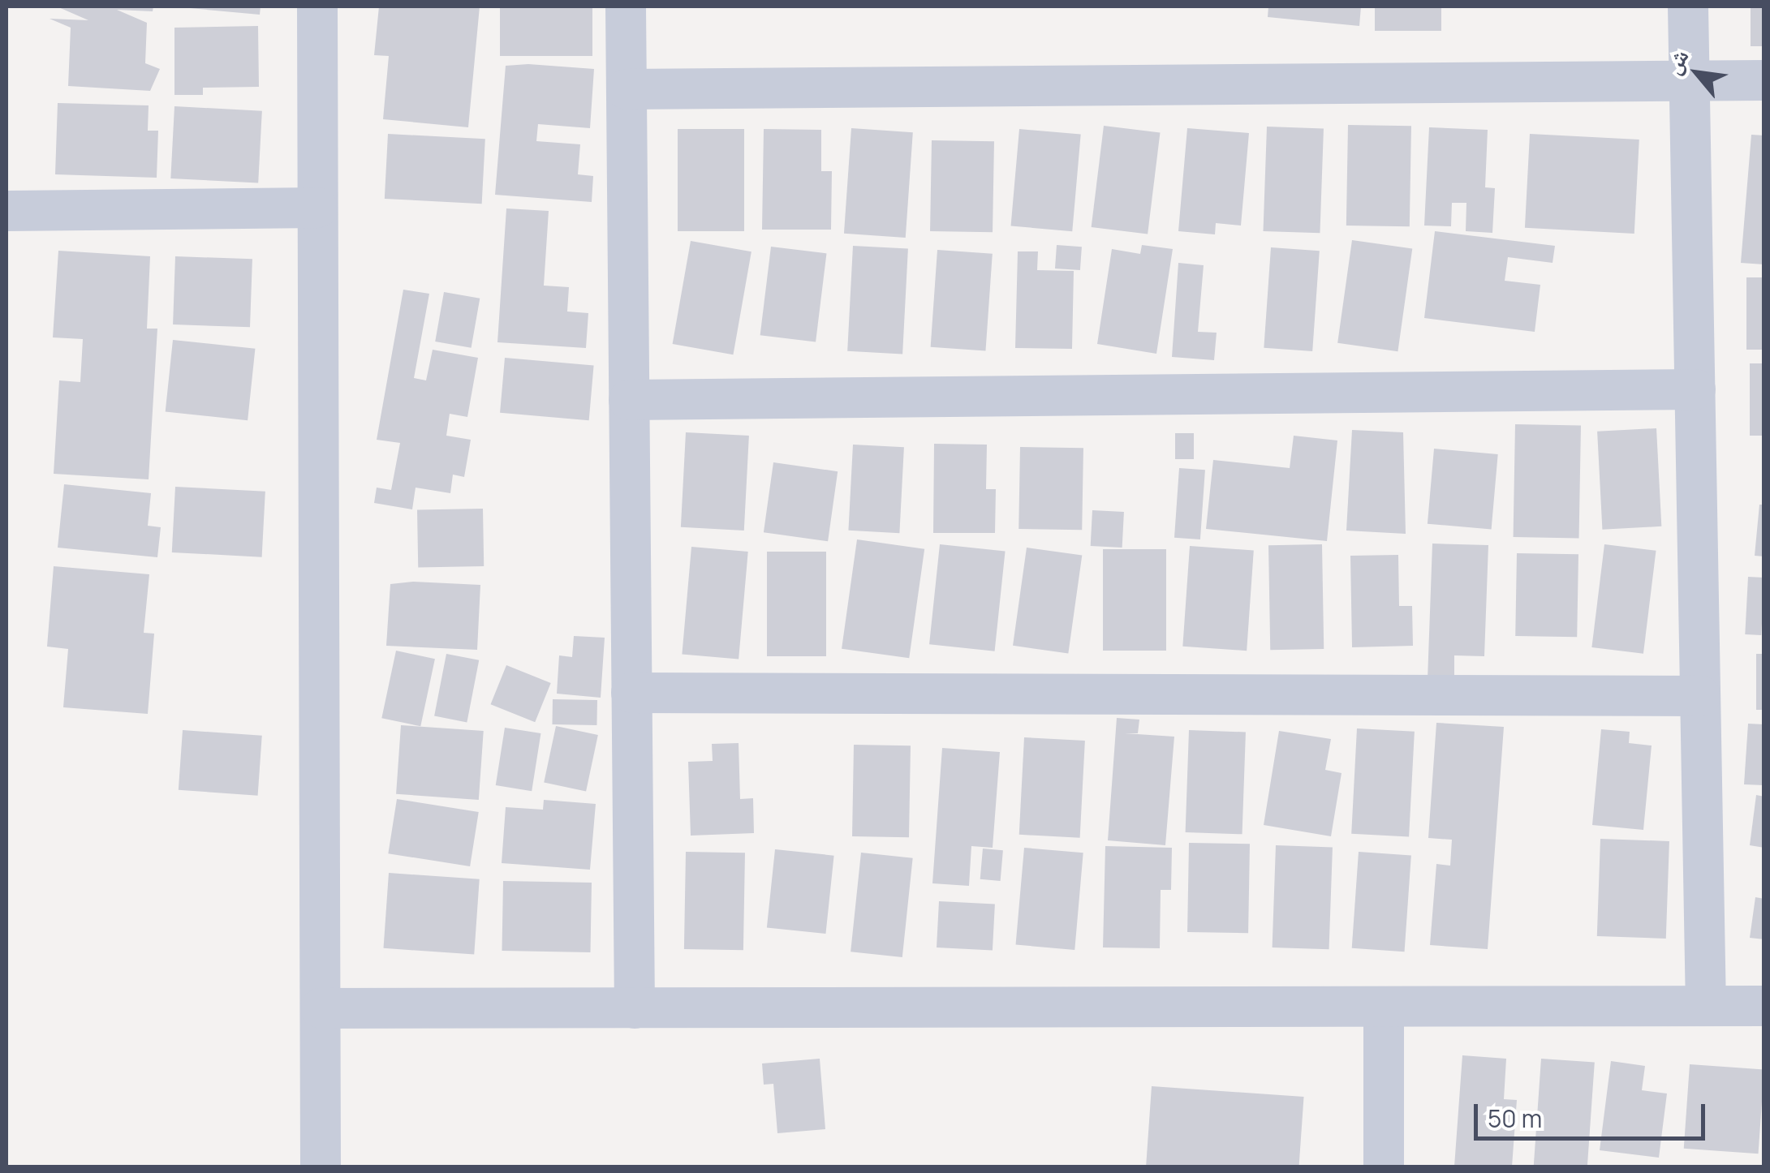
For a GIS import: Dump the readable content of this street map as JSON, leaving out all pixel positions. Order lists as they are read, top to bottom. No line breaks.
{"scale_bar":"50 m","north":"top left"}
